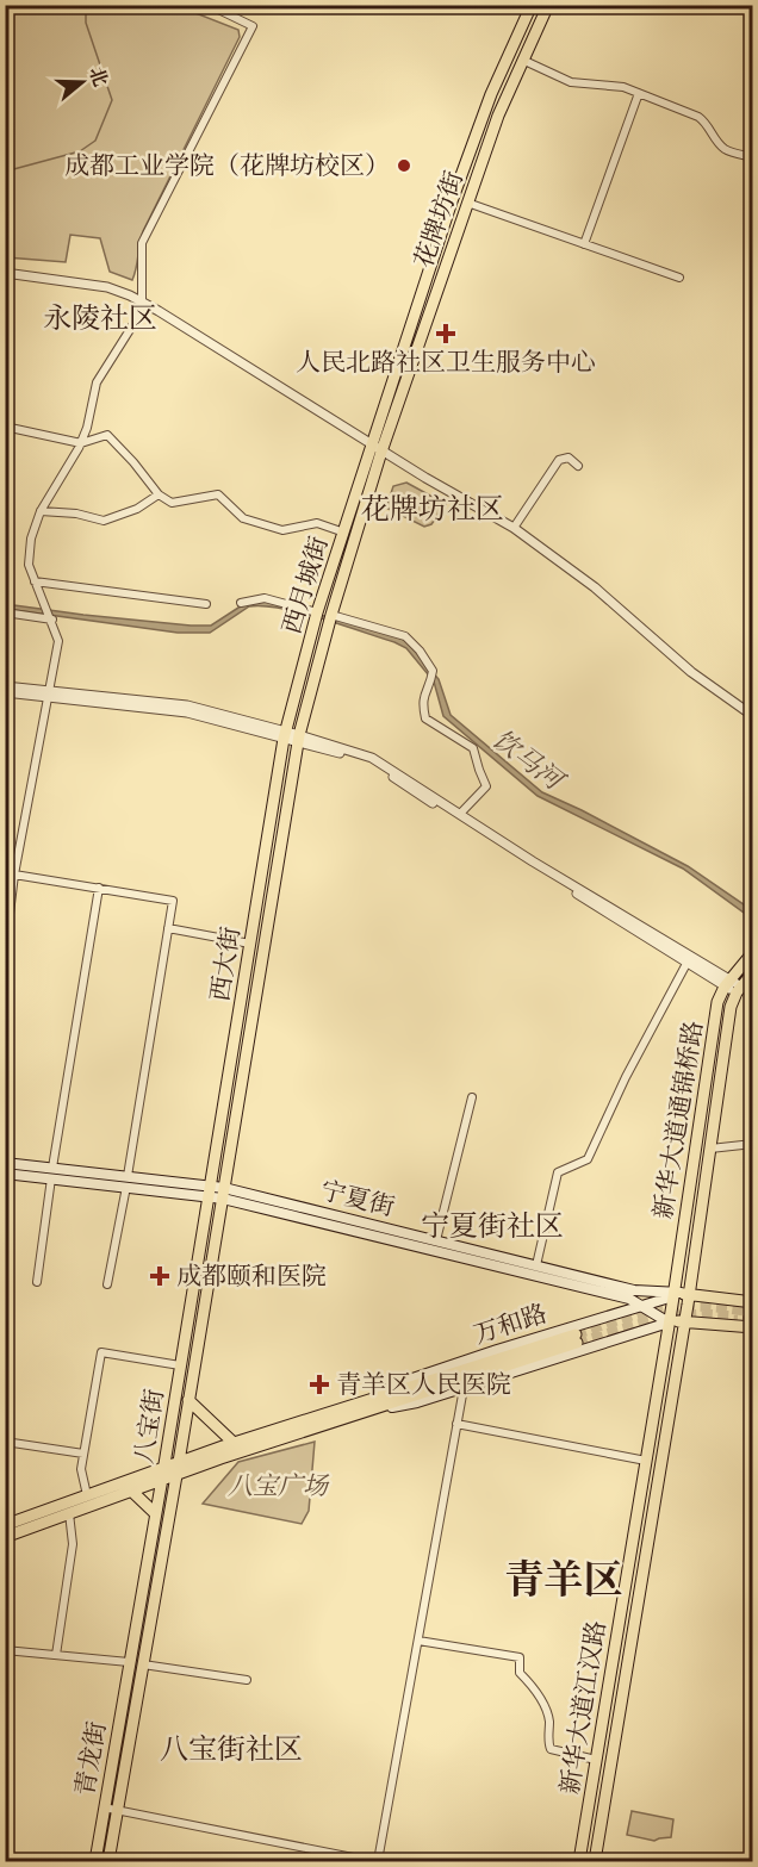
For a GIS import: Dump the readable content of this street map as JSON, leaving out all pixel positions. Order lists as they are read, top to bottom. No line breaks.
{"streets":{"main road":["花牌坊街","西月城街","西大街","新华大道通锦桥路","宁夏街","万和路","八宝街","新华大道江汉路","青龙街"]},"crossings":[["花牌坊街","西月城街"],["西月城街","西大街"],["西大街","宁夏街"],["西大街","八宝街"],["新华大道通锦桥路","宁夏街"],["新华大道通锦桥路","万和路"],["新华大道通锦桥路","新华大道江汉路"],["宁夏街","万和路"],["宁夏街","八宝街"],["宁夏街","新华大道江汉路"],["万和路","八宝街"],["万和路","新华大道江汉路"],["八宝街","青龙街"]],"districts":["永陵社区","花牌坊社区","宁夏街社区","青羊区","八宝街社区"],"water":["饮马河"],"parks":["八宝广场"],"places":{"other":["成都工业学院（花牌坊校区）"],"health":["人民北路社区卫生服务中心","成都颐和医院","青羊区人民医院"]},"north":"right"}
